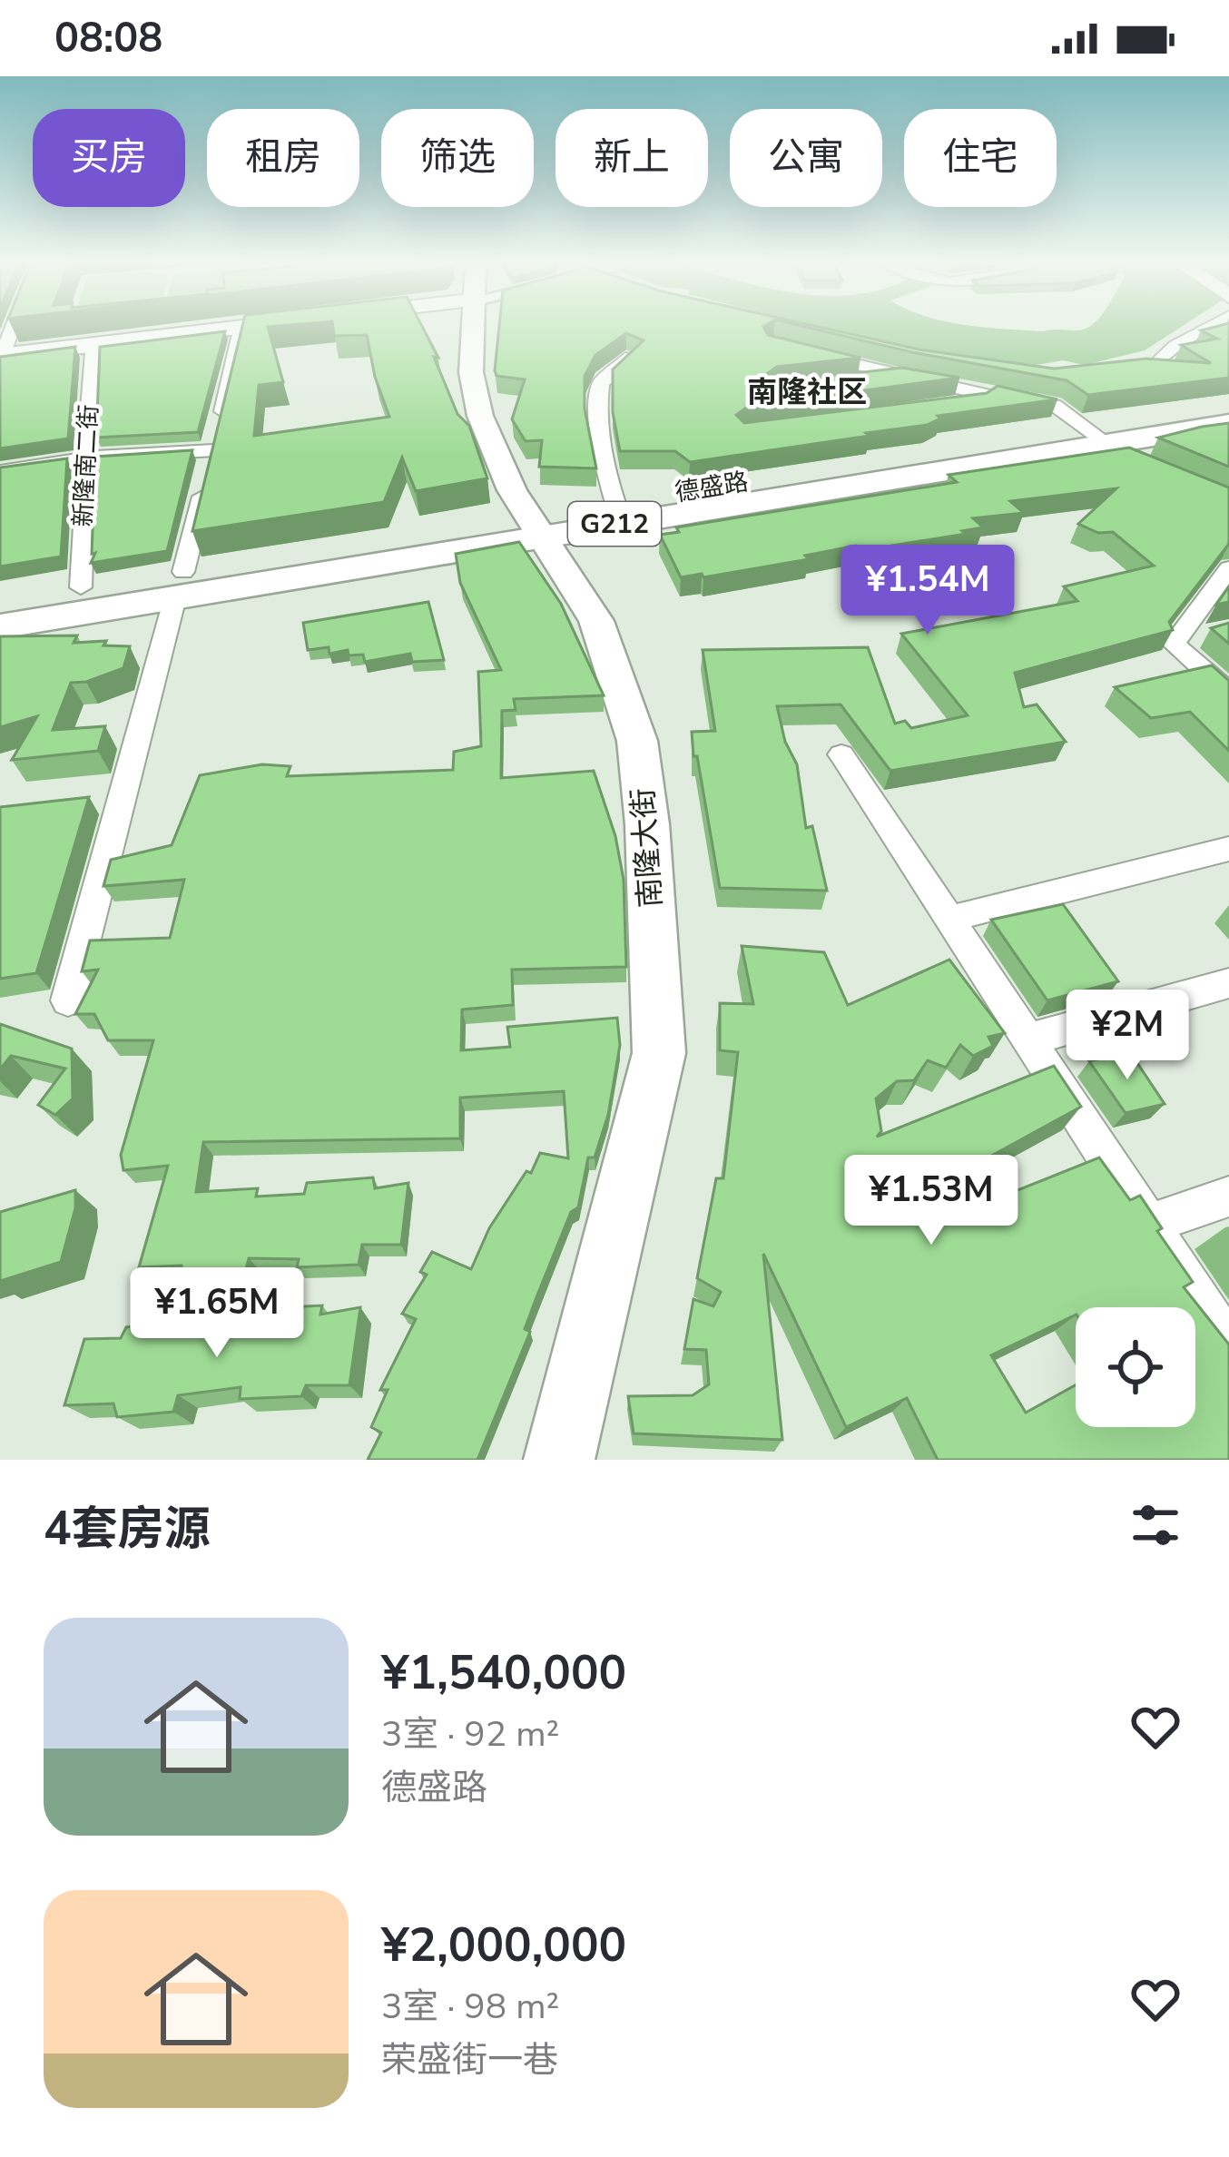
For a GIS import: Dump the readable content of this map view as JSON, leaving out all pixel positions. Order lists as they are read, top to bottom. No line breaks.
{"streets":{"highway":["德盛路","G212"],"main road":["南隆大街"],"street":["新隆南二街"]},"crossings":[["新隆南二街","G212"],["德盛路","G212"],["德盛路","南隆大街"],["G212","南隆大街"]],"districts":["南隆社区"],"page":{"status":"08:08","chip":["买房","租房","筛选","新上","公寓","住宅"],"price":["¥1.54M","¥2M","¥1.53M","¥1.65M"],"heading":"4套房源","list":[{"name":"¥1,540,000","note":"3室 · 92 m² · 德盛路"},{"name":"¥2,000,000","note":"3室 · 98 m² · 荣盛街一巷"}]}}
